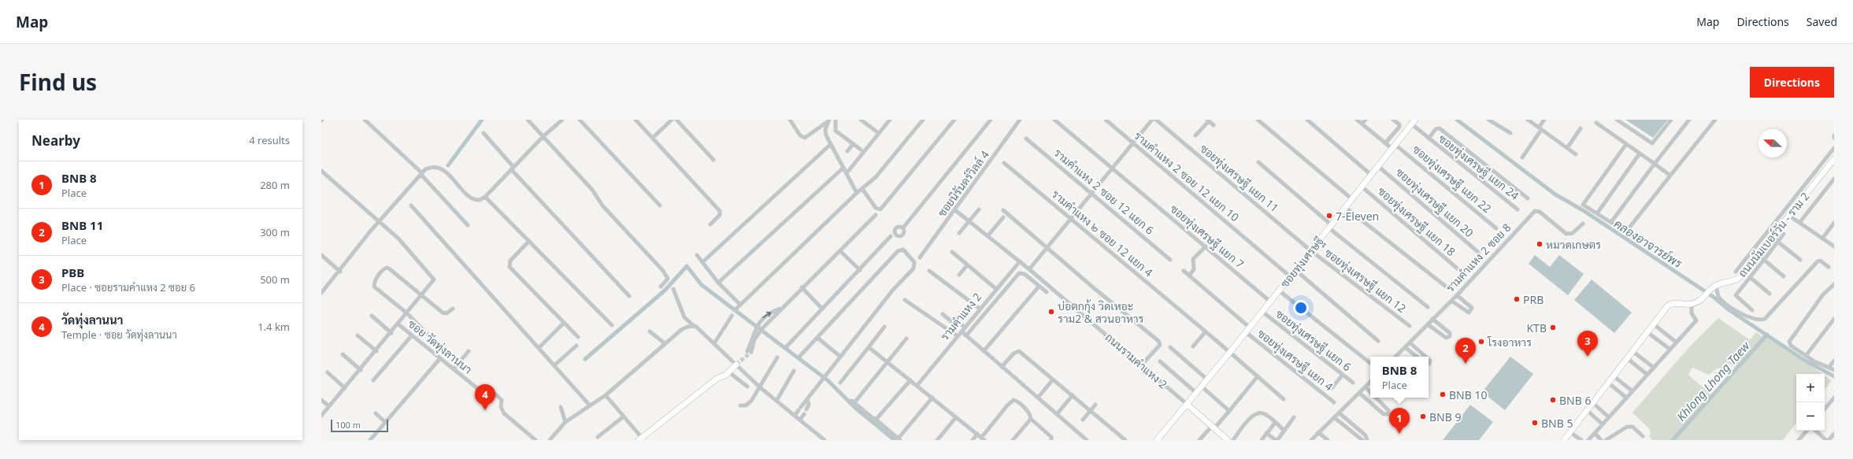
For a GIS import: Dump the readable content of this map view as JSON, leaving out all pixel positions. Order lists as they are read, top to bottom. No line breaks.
{"streets":{"street":["ซอยทุ่งเศรษฐี แยก 24","รามคำแหง 2 ซอย 12 แยก 10","ซอยทุ่งเศรษฐี แยก 11","ซอยทุ่งเศรษฐี แยก 22","ซอยนิรันดร์วิลล์ 4","รามคำแหง 2 ซอย 12 แยก 6","ซอยทุ่งเศรษฐี แยก 20","ซอยทุ่งเศรษฐี แยก 18","รามคำแหง ๒ ซอย 12 แยก 4","ถนนนัมเบอร์วัน - ราม 2","ซอยทุ่งเศรษฐี แยก 7","รามคำแหง 2 ซอย 8","ซอยทุ่งเศรษฐี","ซอยทุ่งเศรษฐี แยก 12","รามคำแหง 2","ซอยทุ่งเศรษฐี แยก 6","ซอย วัดทุ่งลานนา","ซอยทุ่งเศรษฐี แยก 4","ถนนรามคำแหง 2"]},"crossings":[["ซอยทุ่งเศรษฐี แยก 24","ซอยทุ่งเศรษฐี"],["รามคำแหง 2 ซอย 12 แยก 10","ซอยทุ่งเศรษฐี"],["ซอยทุ่งเศรษฐี แยก 11","ซอยทุ่งเศรษฐี"],["ซอยทุ่งเศรษฐี แยก 11","ซอยทุ่งเศรษฐี แยก 12"],["ซอยทุ่งเศรษฐี แยก 22","ซอยทุ่งเศรษฐี"],["ซอยนิรันดร์วิลล์ 4","ถนนรามคำแหง 2"],["ซอยทุ่งเศรษฐี แยก 20","ซอยทุ่งเศรษฐี"],["ซอยทุ่งเศรษฐี แยก 18","ซอยทุ่งเศรษฐี"],["รามคำแหง ๒ ซอย 12 แยก 4","ซอยทุ่งเศรษฐี"],["ซอยทุ่งเศรษฐี แยก 7","ซอยทุ่งเศรษฐี"],["ซอยทุ่งเศรษฐี","ซอยทุ่งเศรษฐี แยก 12"],["ซอยทุ่งเศรษฐี","ซอยทุ่งเศรษฐี แยก 6"],["ซอยทุ่งเศรษฐี","ซอยทุ่งเศรษฐี แยก 4"],["ซอยทุ่งเศรษฐี","ถนนรามคำแหง 2"],["รามคำแหง 2","ถนนรามคำแหง 2"]],"water":["คลองอาจารย์พร","Khlong Lhong Taew"],"places":["7-Eleven","หมวดเกษตร","PRB","บ่อตกกุ้ง วิดเหอะ ราม2 & สวนอาหาร","KTB","โรงอาหาร","BNB 10","BNB 6","BNB 9","BNB 5"],"scale_bar":"100 m","north":"left","page":{"header":"Map","nav":["Map","Directions","Saved"],"title":"Find us","buttons":"Directions","heading":["Nearby","4 results"],"list":[{"mark":"1","name":"BNB 8","note":"Place","value":"280 m"},{"mark":"2","name":"BNB 11","note":"Place","value":"300 m"},{"mark":"3","name":"PBB","note":"Place · ซอยรามคำแหง 2 ซอย 6","value":"500 m"},{"mark":"4","name":"วัดทุ่งลานนา","note":"Temple · ซอย วัดทุ่งลานนา","value":"1.4 km"}],"pins":["3","2","4","1"],"popup":["BNB 8","Place"],"map_buttons":["+","−"],"scale":"100 m"}}
